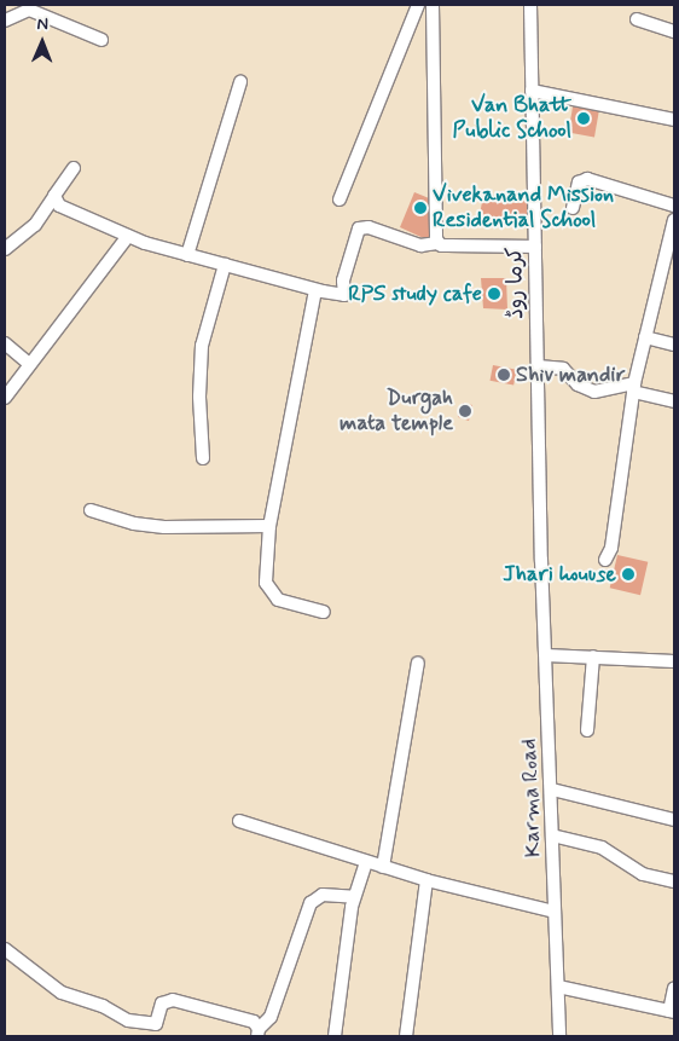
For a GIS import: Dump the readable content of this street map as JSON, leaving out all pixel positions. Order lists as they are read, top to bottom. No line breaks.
{"streets":{"street":["کرما روڈ","Karma Road"]},"crossings":[["کرما روڈ","Karma Road"]],"places":["Van Bhatt Public School","Vivekanand Mission Residential School","RPS study cafe","Shiv mandir","Durgah mata temple","Jhari houuse"],"north":"top"}
